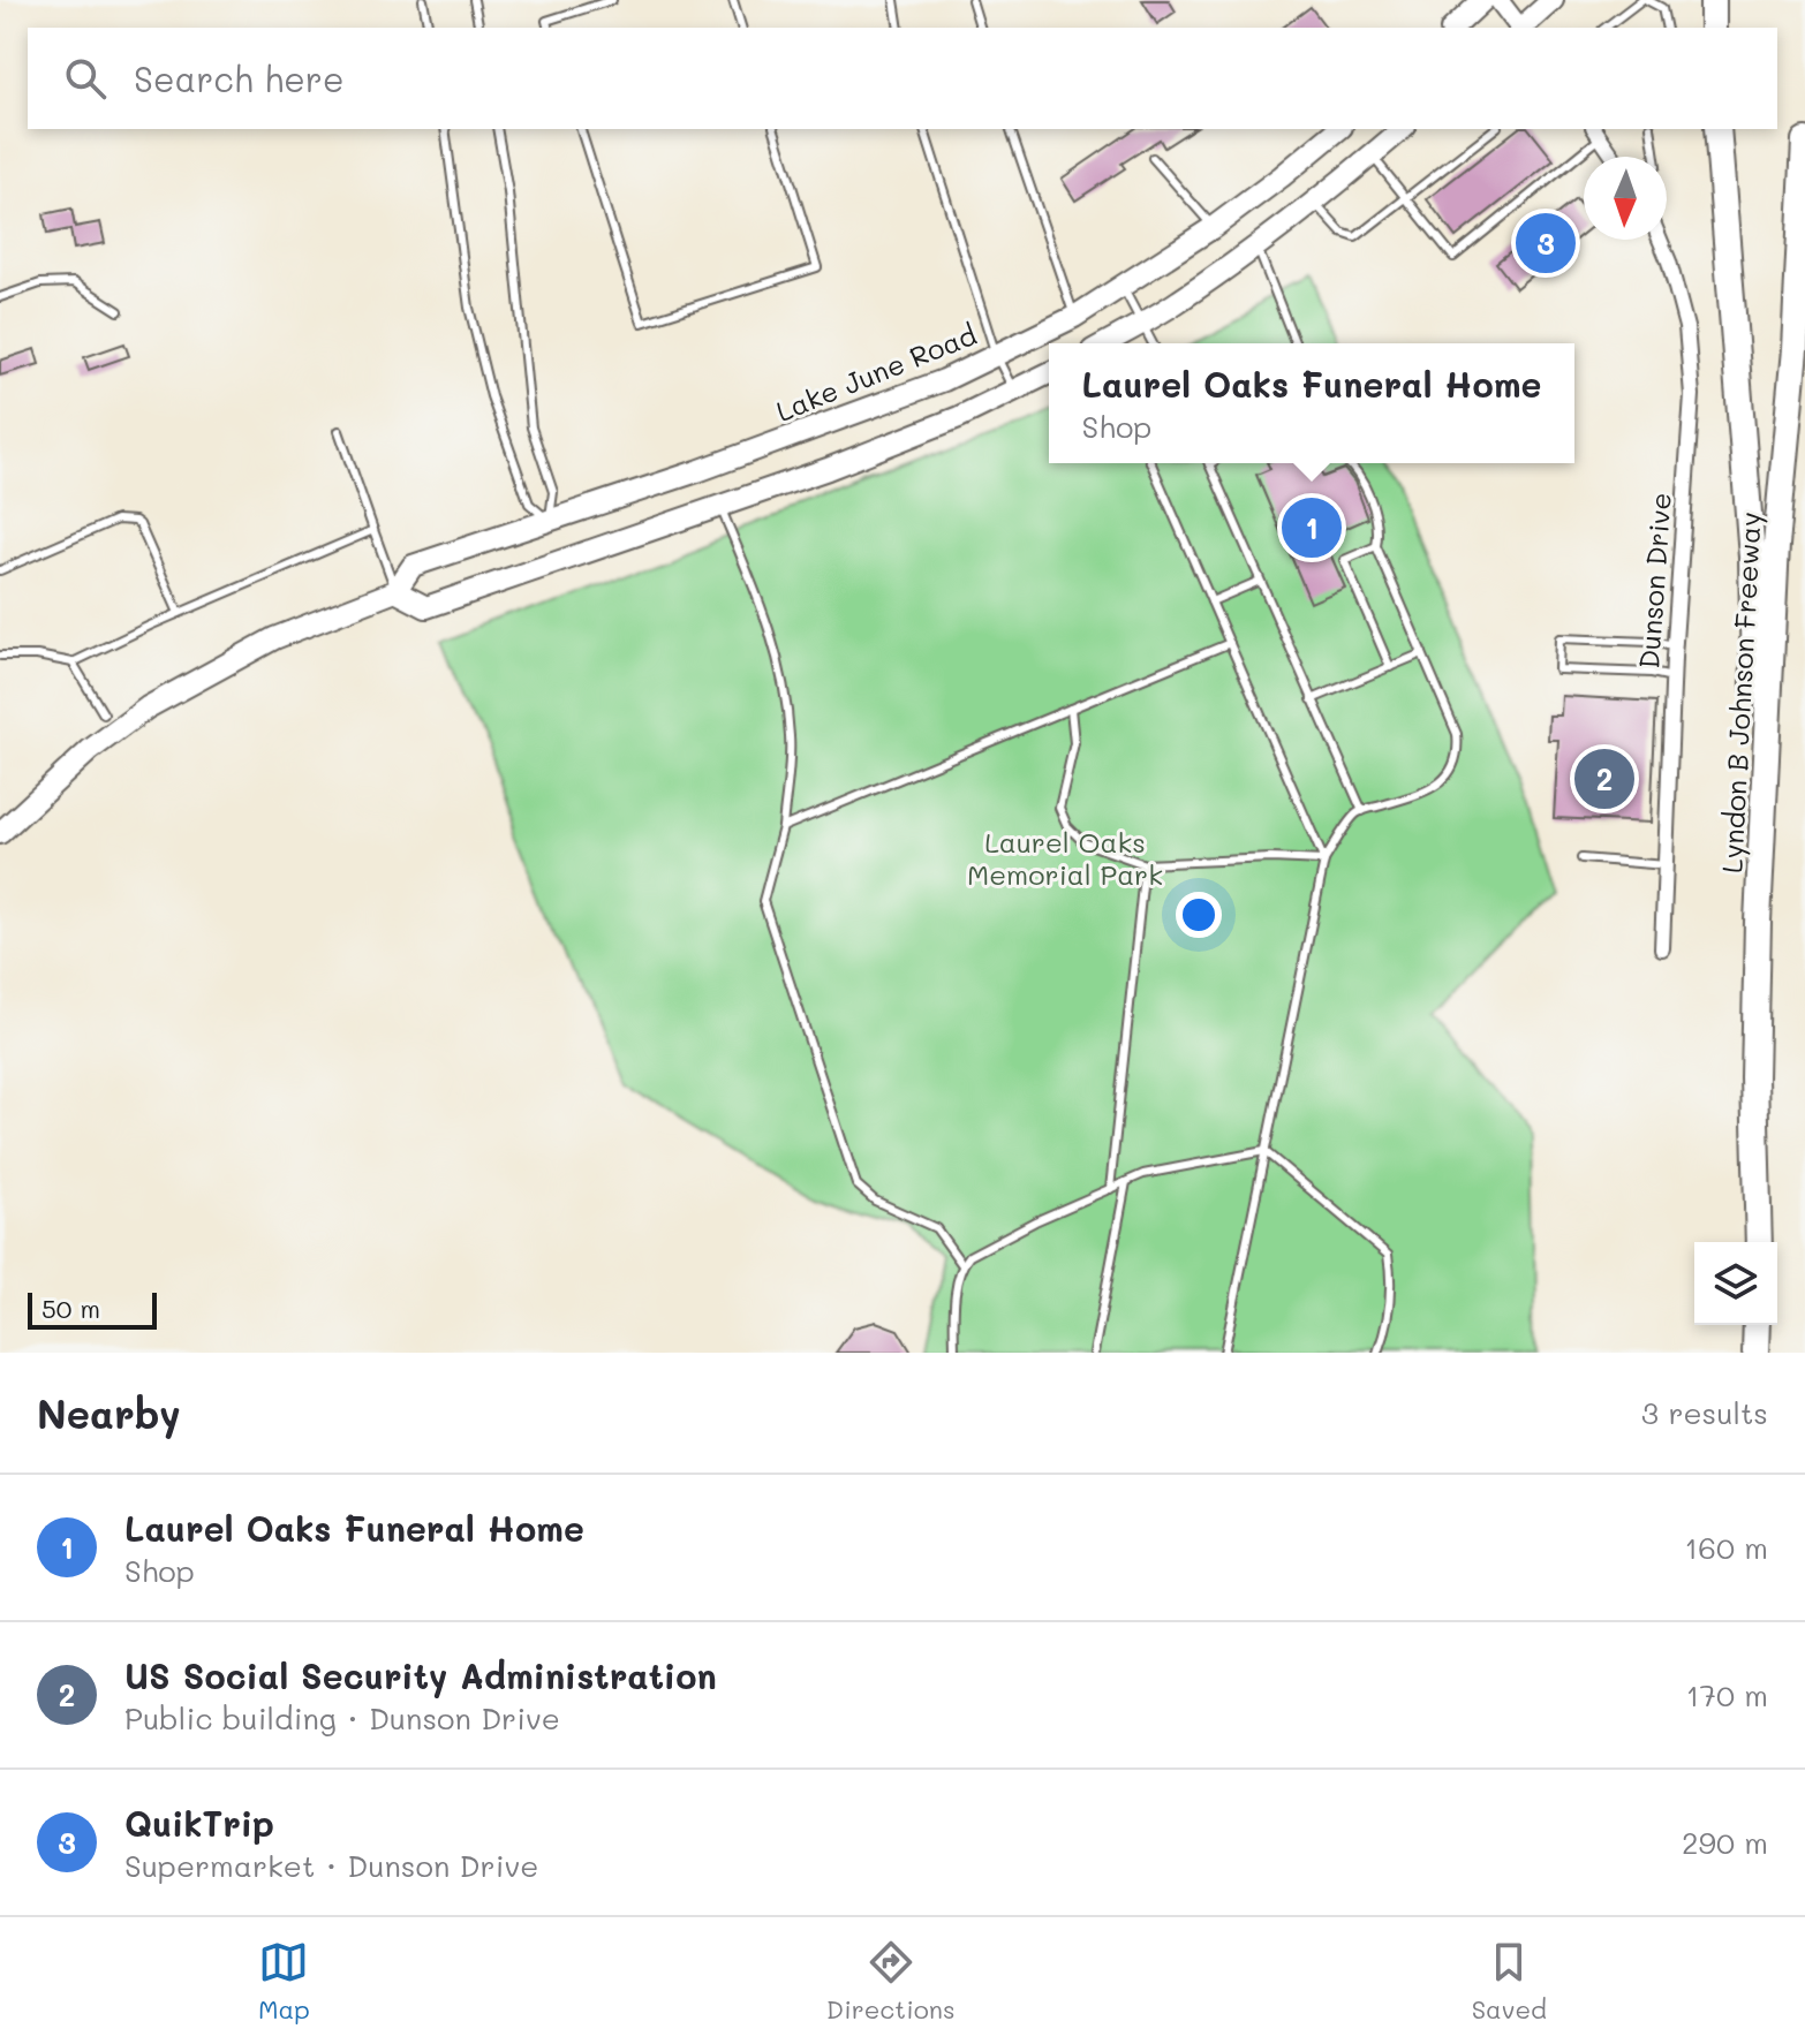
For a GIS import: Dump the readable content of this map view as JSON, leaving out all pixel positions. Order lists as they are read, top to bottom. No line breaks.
{"streets":{"highway":["Lyndon B Johnson Freeway"],"main road":["Lake June Road"],"street":["Dunson Drive"]},"parks":["Laurel Oaks Memorial Park"],"scale_bar":"50 m","north":"bottom","page":{"search":"Search here","pins":["3","1","2"],"popup":["Laurel Oaks Funeral Home","Shop"],"scale":"50 m","heading":["Nearby","3 results"],"list":[{"mark":"1","name":"Laurel Oaks Funeral Home","note":"Shop","value":"160 m"},{"mark":"2","name":"US Social Security Administration","note":"Public building · Dunson Drive","value":"170 m"},{"mark":"3","name":"QuikTrip","note":"Supermarket · Dunson Drive","value":"290 m"}],"nav":["Map","Directions","Saved"]}}
